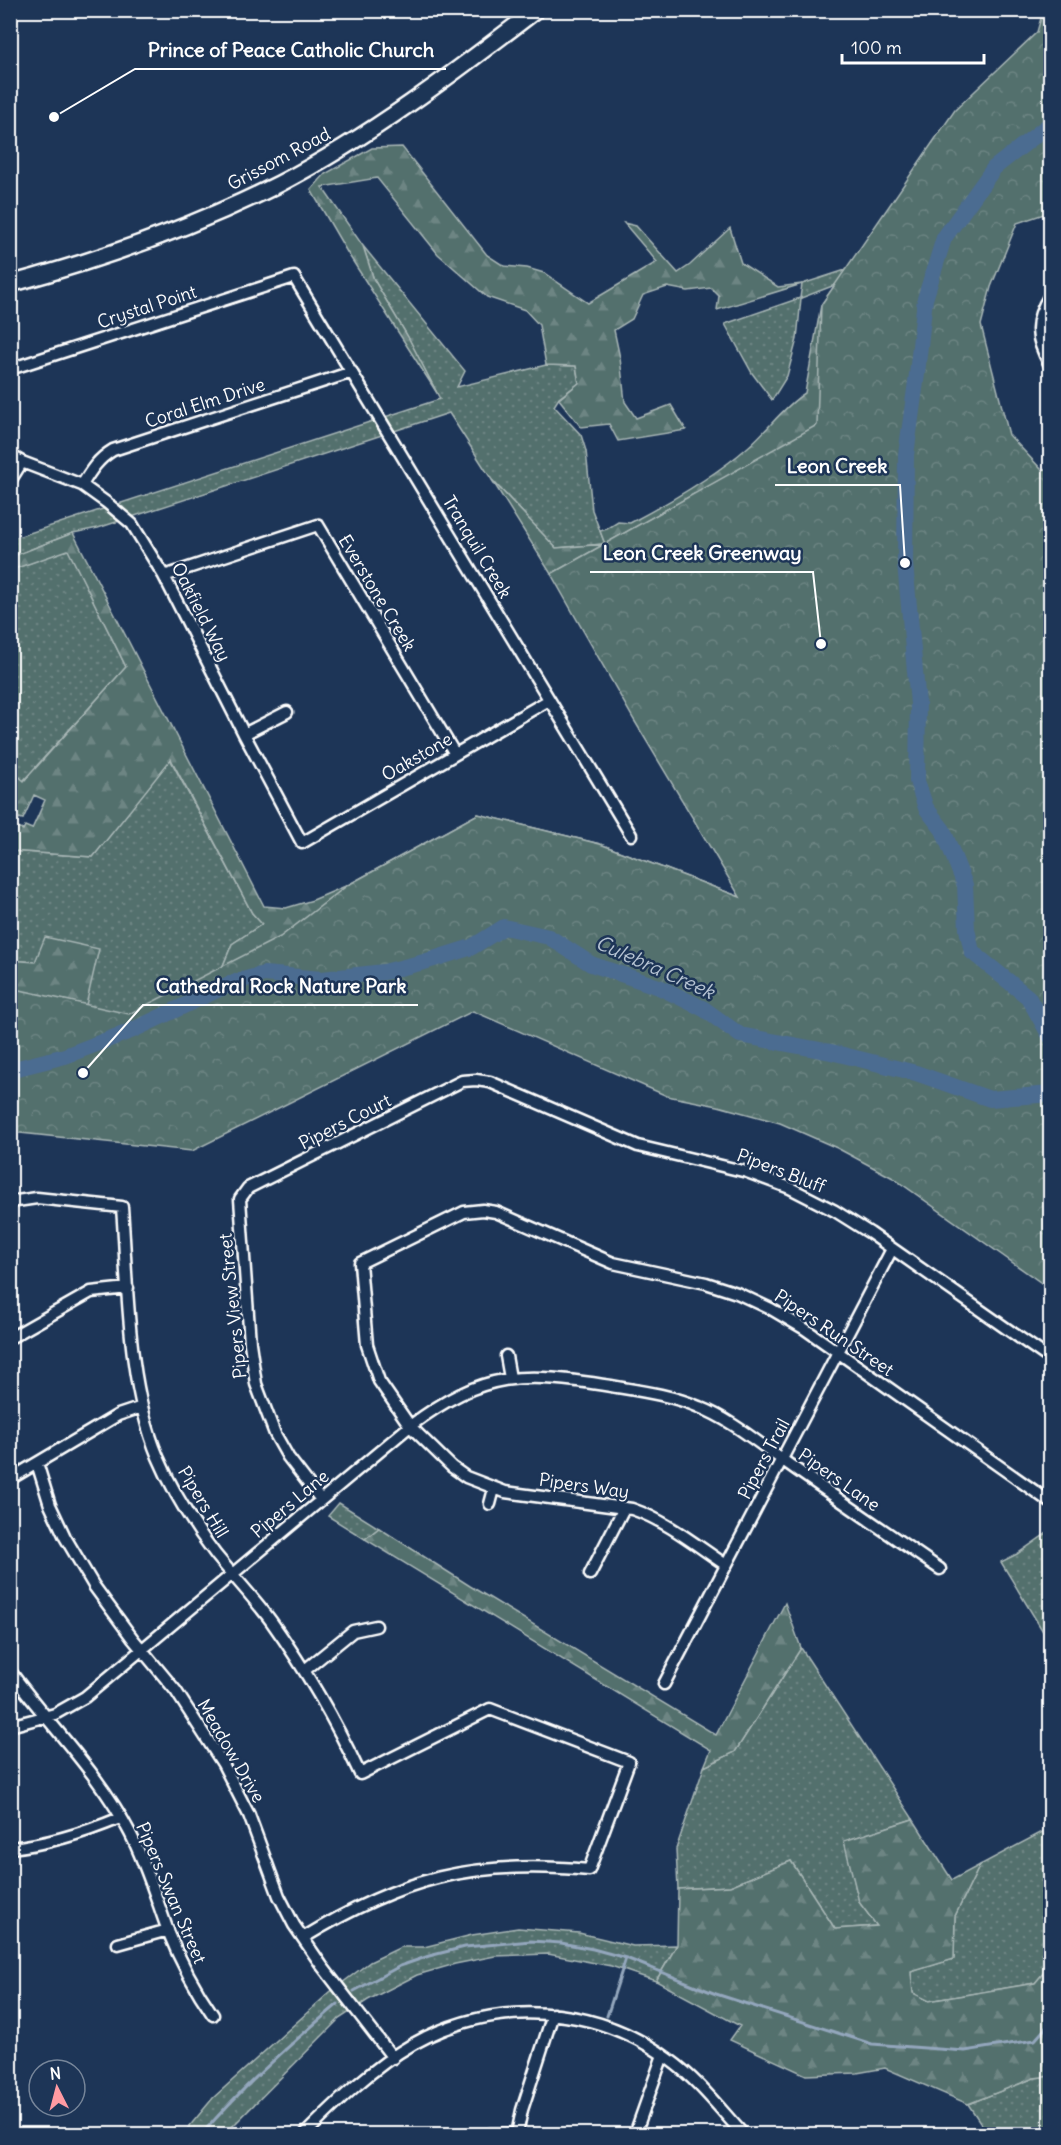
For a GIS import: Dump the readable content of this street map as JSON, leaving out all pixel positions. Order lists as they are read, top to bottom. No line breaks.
{"streets":{"main road":["Grissom Road"],"street":["Crystal Point","Coral Elm Drive","Tranquil Creek","Everstone Creek","Oakfield Way","Oakstone","Pipers Court","Pipers Bluff","Pipers View Street","Pipers Run Street","Pipers Trail","Pipers Lane","Pipers Way","Pipers Hill","Meadow Drive","Pipers Swan Street"]},"crossings":[["Crystal Point","Tranquil Creek"],["Coral Elm Drive","Tranquil Creek"],["Coral Elm Drive","Oakfield Way"],["Tranquil Creek","Oakstone"],["Everstone Creek","Oakfield Way"],["Everstone Creek","Oakstone"],["Oakfield Way","Oakstone"],["Pipers Court","Pipers Bluff"],["Pipers Court","Pipers View Street"],["Pipers Bluff","Pipers Trail"],["Pipers View Street","Pipers Lane"],["Pipers Run Street","Pipers Trail"],["Pipers Run Street","Pipers Way"],["Pipers Trail","Pipers Lane"],["Pipers Trail","Pipers Way"],["Pipers Lane","Pipers Way"],["Pipers Lane","Pipers Hill"],["Pipers Lane","Meadow Drive"],["Pipers Lane","Pipers Swan Street"],["Pipers Hill","Meadow Drive"]],"water":["Culebra Creek"],"places":["Prince of Peace Catholic Church","Leon Creek","Leon Creek Greenway","Cathedral Rock Nature Park"],"scale_bar":"100 m","north":"top"}
